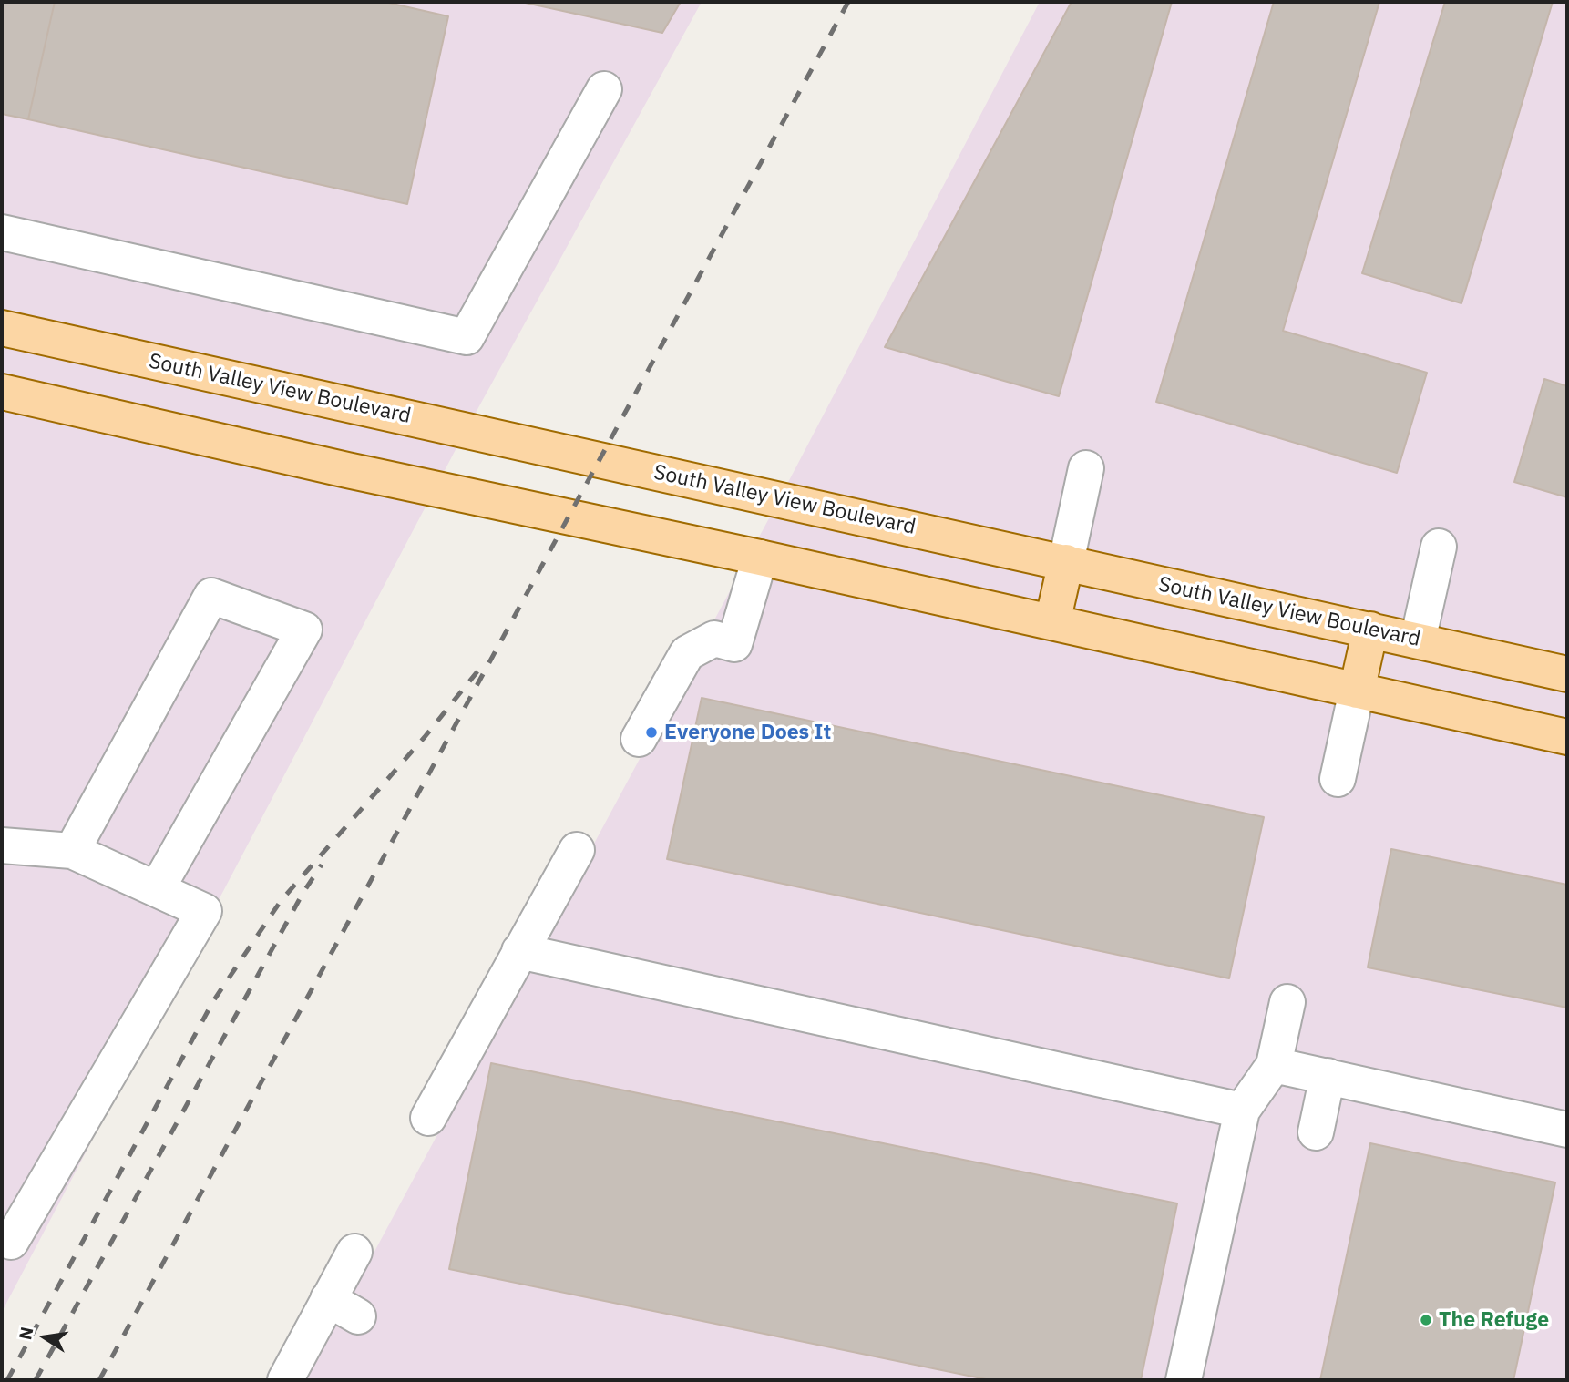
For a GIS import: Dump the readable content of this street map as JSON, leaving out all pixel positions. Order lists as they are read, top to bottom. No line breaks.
{"streets":{"main road":["South Valley View Boulevard"]},"places":["Everyone Does It","The Refuge"],"north":"left"}
